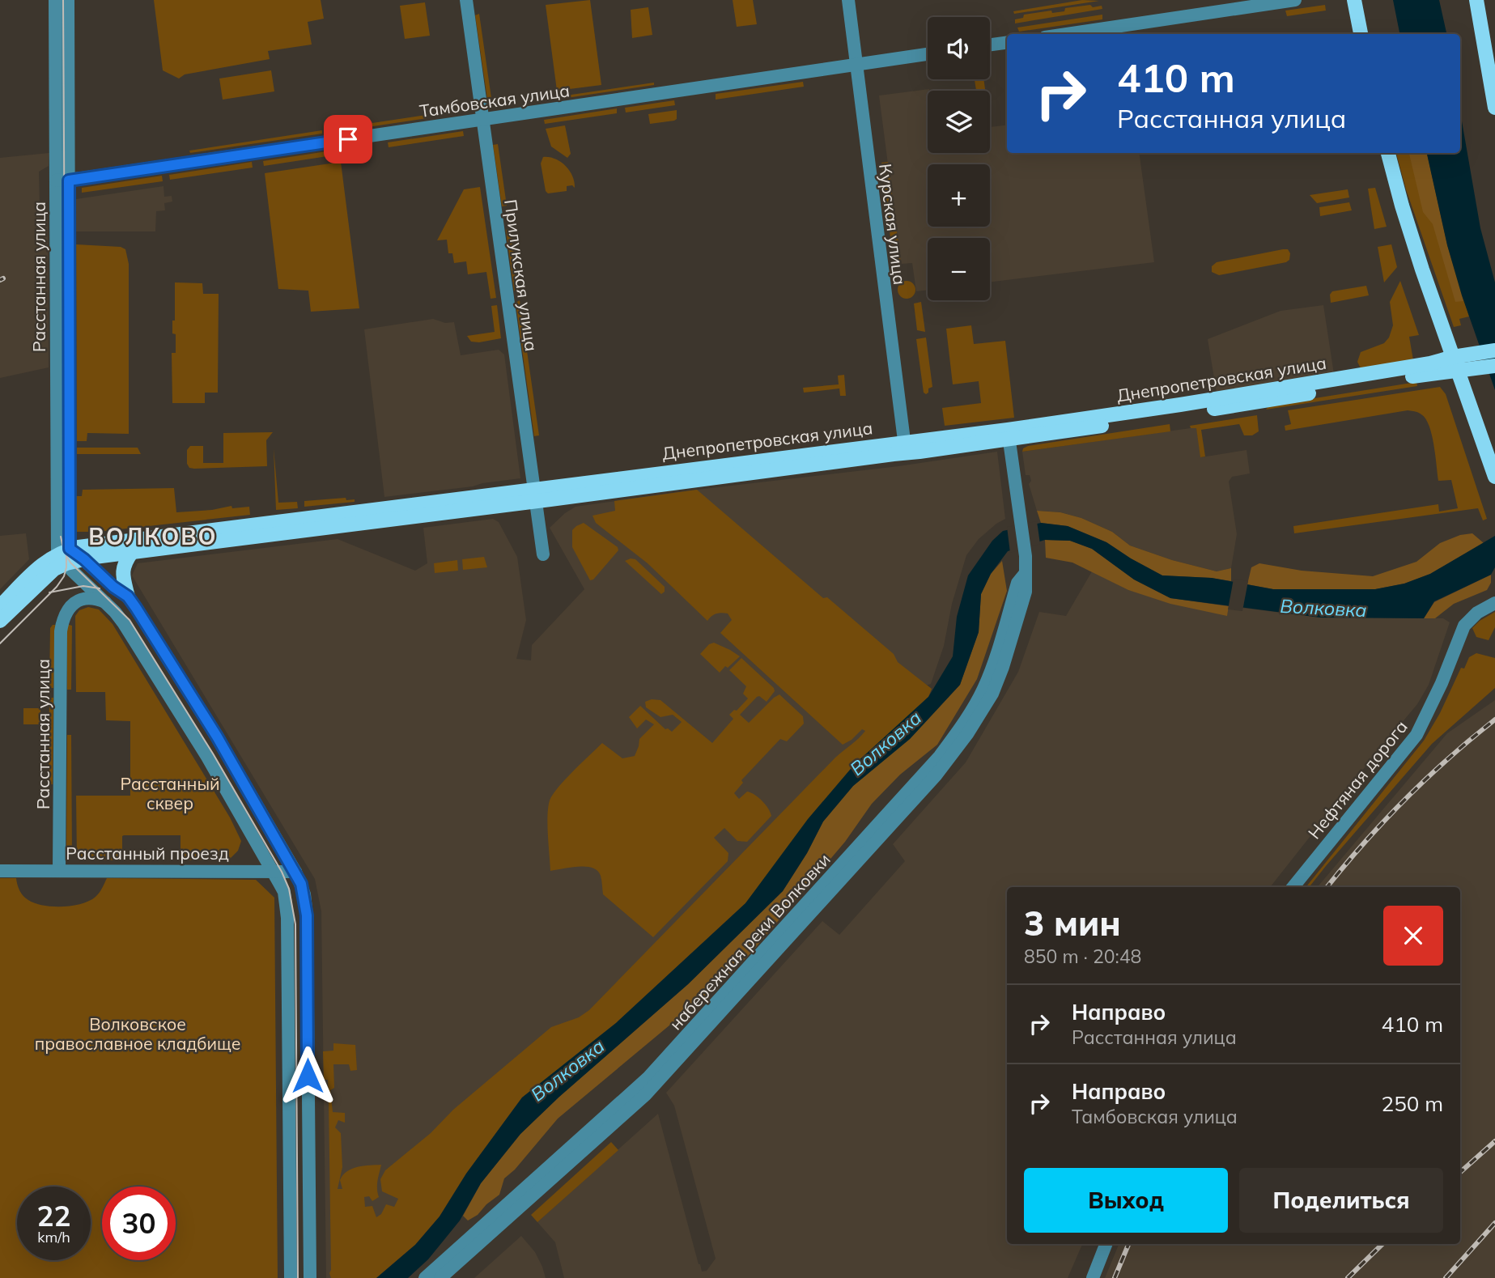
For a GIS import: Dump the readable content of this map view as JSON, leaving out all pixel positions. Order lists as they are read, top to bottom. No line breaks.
{"streets":{"main road":["Днепропетровская улица"],"street":["Тамбовская улица","Курская улица","Прилукская улица","Расстанная улица","Нефтяная дорога","Расстанный проезд","набережная реки Волковки"]},"crossings":[["Тамбовская улица","Курская улица"],["Тамбовская улица","Прилукская улица"],["Тамбовская улица","Расстанная улица"],["Курская улица","Днепропетровская улица"],["Прилукская улица","Днепропетровская улица"],["Расстанная улица","Днепропетровская улица"],["Расстанная улица","Расстанный проезд"],["Днепропетровская улица","набережная реки Волковки"]],"districts":["ВОЛКОВО"],"water":["Волковка"],"parks":["Расстанный сквер","Волковское православное кладбище"],"page":{"map_buttons":["+","−"],"turn":["410 m","Расстанная улица"],"heading":["3 мин","850 m · 20:48"],"list":[{"name":"Направо","note":"Расстанная улица","value":"410 m"},{"name":"Направо","note":"Тамбовская улица","value":"250 m"}],"buttons":["Выход","Поделиться"],"speed":"22 km/h","limit":"30"}}
